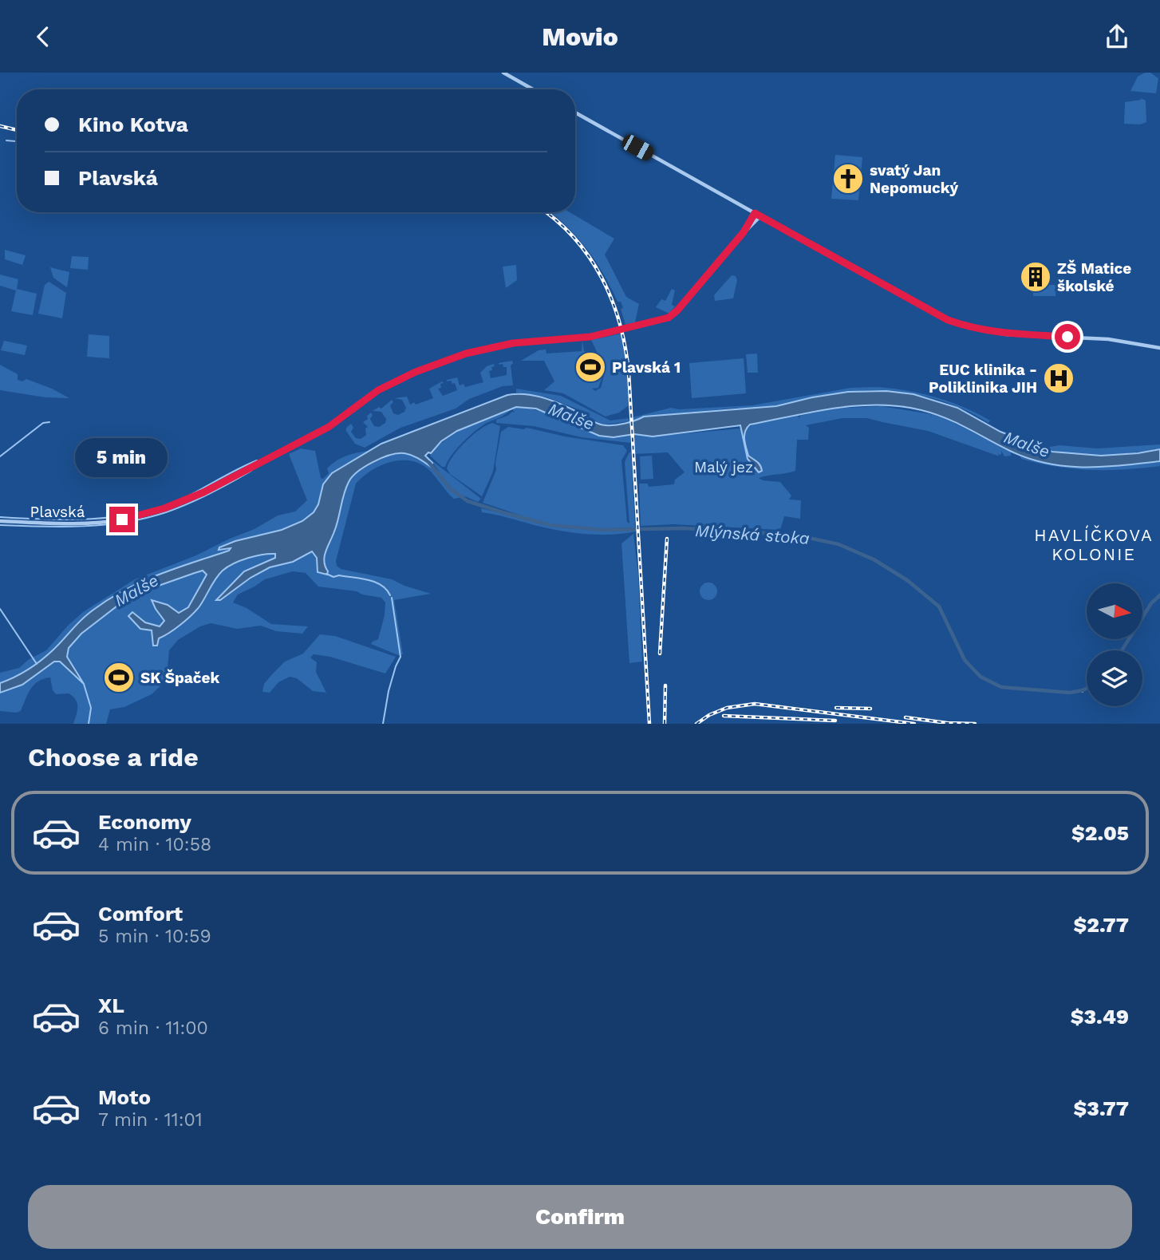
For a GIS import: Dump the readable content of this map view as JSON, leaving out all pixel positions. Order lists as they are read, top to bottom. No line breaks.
{"streets":{"street":["Plavská"]},"districts":["HAVLÍČKOVA KOLONIE"],"water":["Malše","Mlýnská stoka"],"parks":["Malý jez"],"places":{"church":["svatý Jan Nepomucký"],"building":["ZŠ Matice školské"],"sports":["Plavská 1","SK Špaček"],"hospital":["EUC klinika - Poliklinika JIH"]},"north":"right","page":{"header":"Movio","banner":["Kino Kotva","Plavská"],"bubble":"5 min","heading":"Choose a ride","list":[{"name":"Economy","note":"4 min · 10:58","value":"$2.05"},{"name":"Comfort","note":"5 min · 10:59","value":"$2.77"},{"name":"XL","note":"6 min · 11:00","value":"$3.49"},{"name":"Moto","note":"7 min · 11:01","value":"$3.77"}],"buttons":"Confirm"}}
